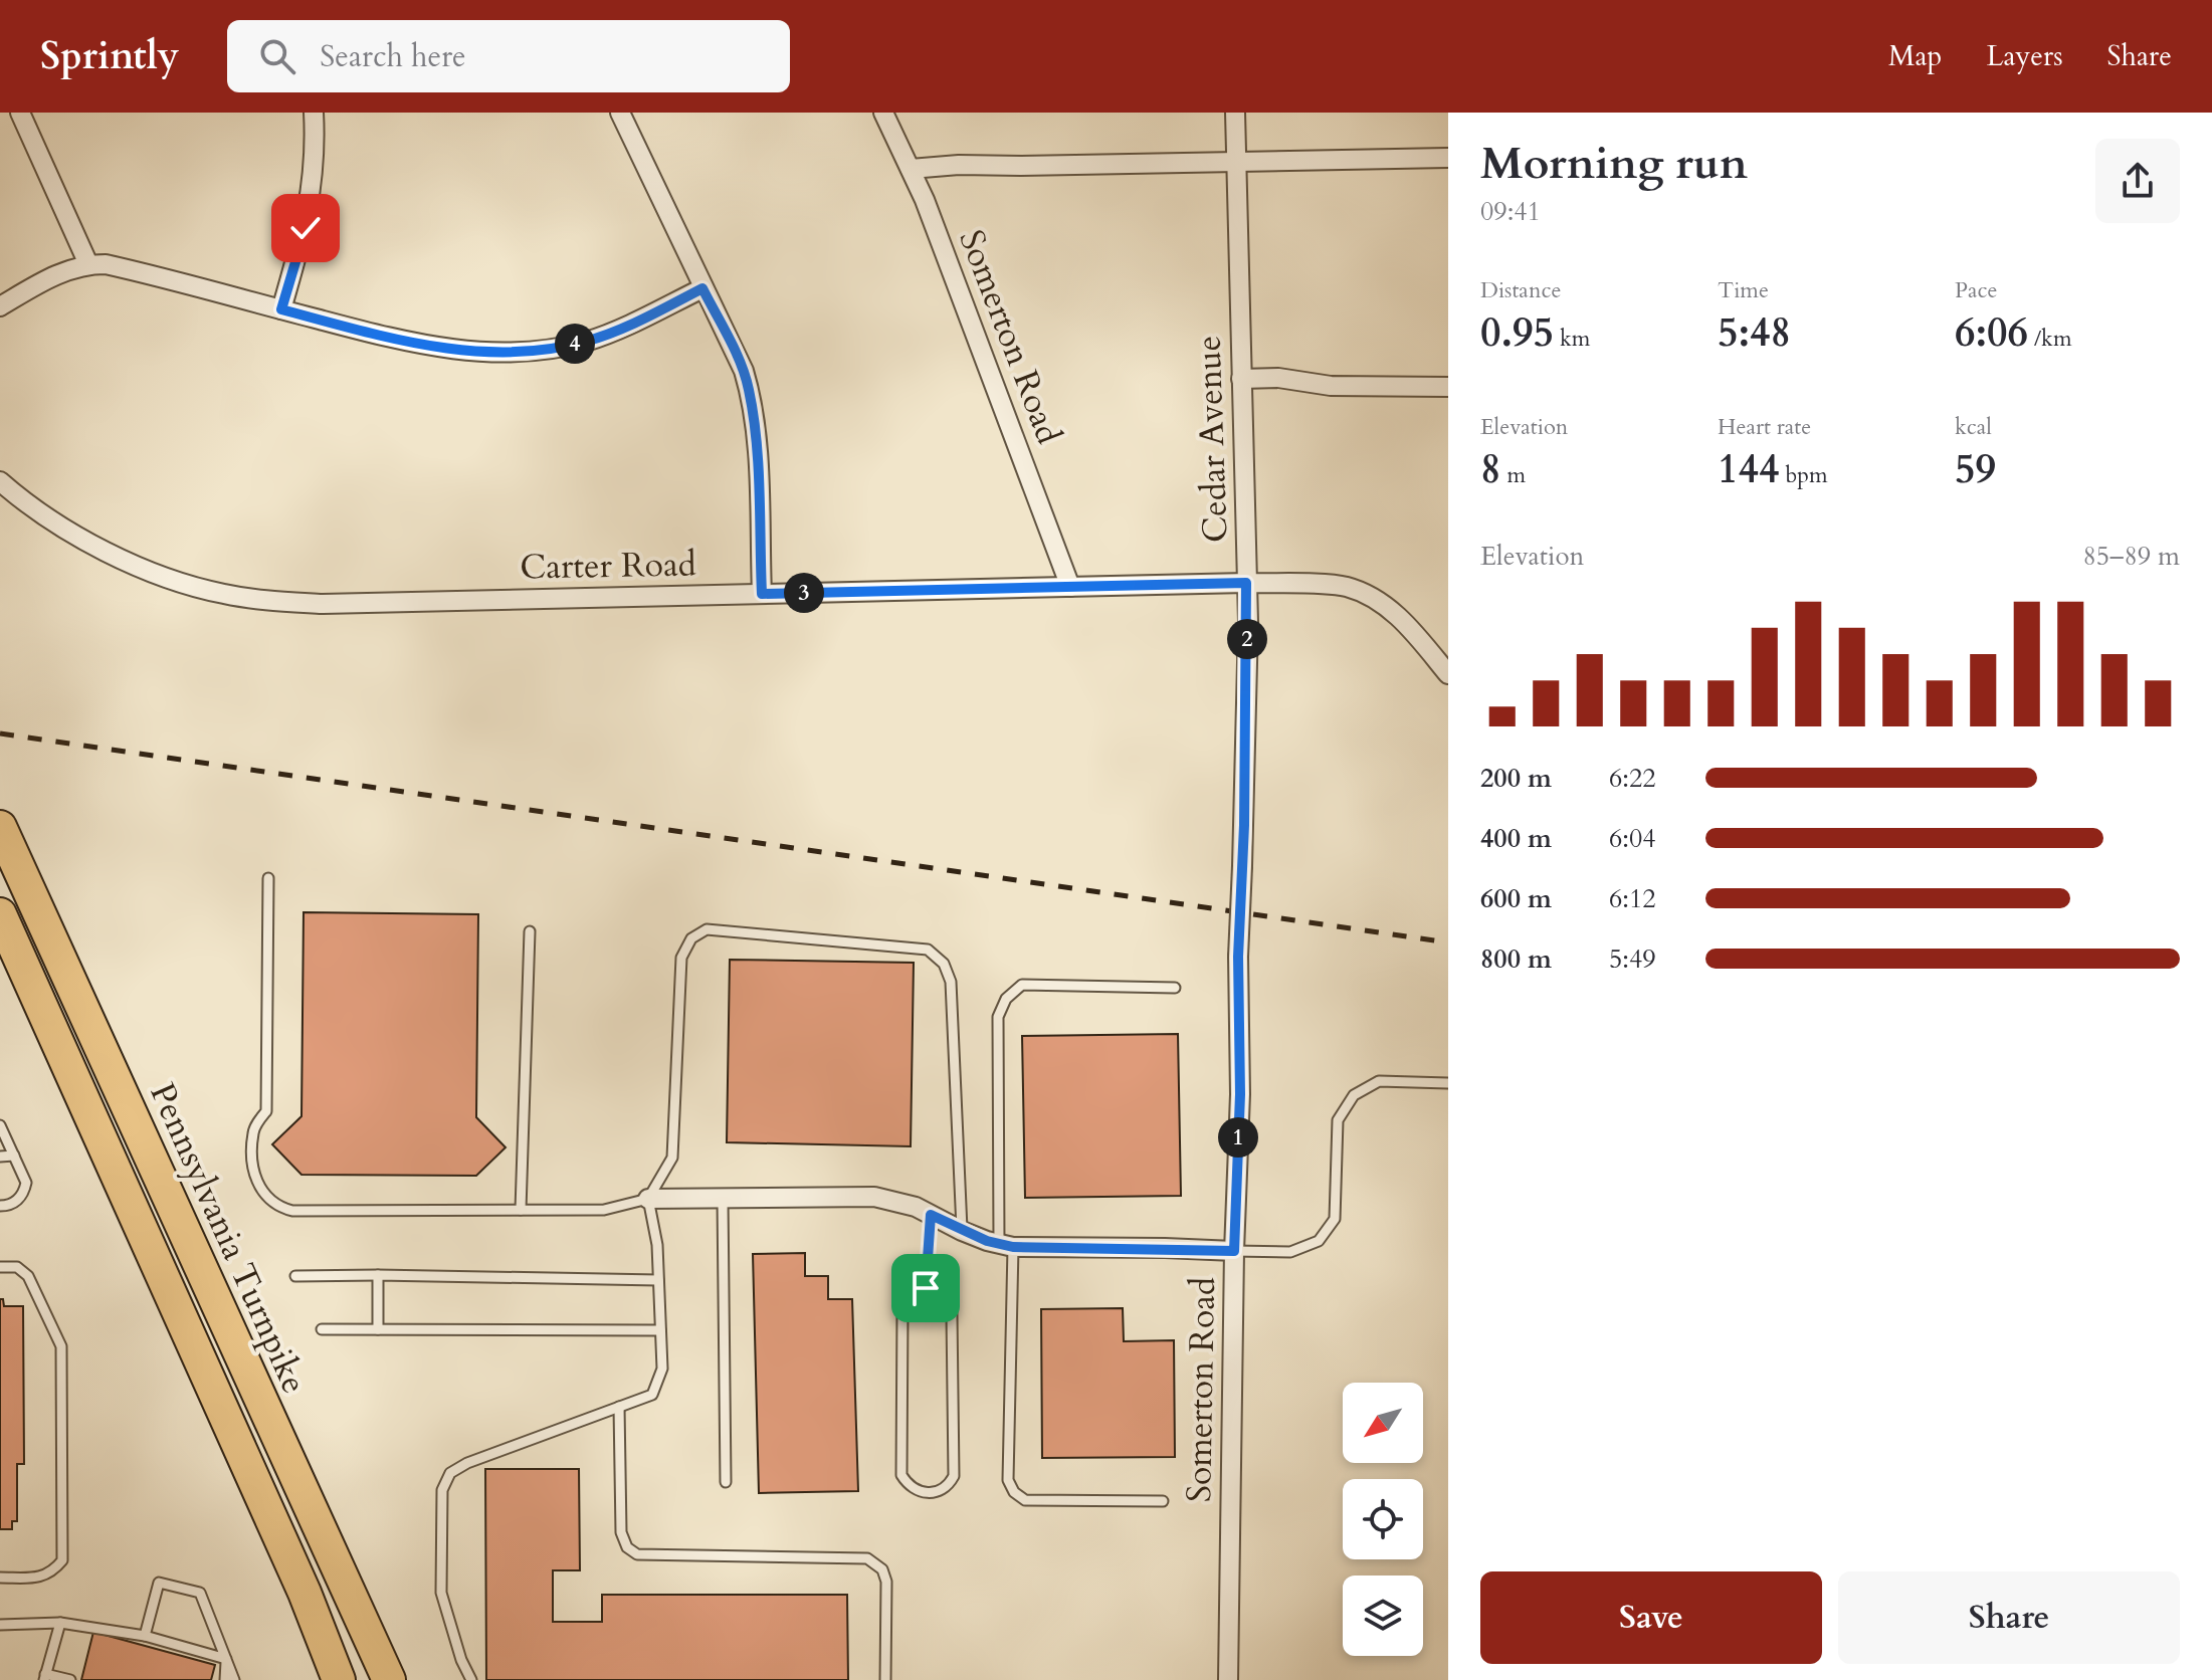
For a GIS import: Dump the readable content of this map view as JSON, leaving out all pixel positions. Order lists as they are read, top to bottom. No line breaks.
{"streets":{"highway":["Pennsylvania Turnpike"],"street":["Somerton Road","Cedar Avenue","Carter Road"]},"crossings":[["Somerton Road","Cedar Avenue"],["Somerton Road","Carter Road"],["Cedar Avenue","Carter Road"]],"north":"bottom left","page":{"header":"Sprintly","search":"Search here","nav":["Map","Layers","Share"],"heading":["Morning run","09:41"],"stats":[["Distance","0.95 km"],["Time","5:48"],["Pace","6:06 /km"],["Elevation","8 m"],["Heart rate","144 bpm"],["kcal","59"]],"pins":["4","3","2","1"],"chart":["Elevation","85–89 m"],"list":[{"name":"200 m","note":"6:22"},{"name":"400 m","note":"6:04"},{"name":"600 m","note":"6:12"},{"name":"800 m","note":"5:49"}],"buttons":["Save","Share"]}}
